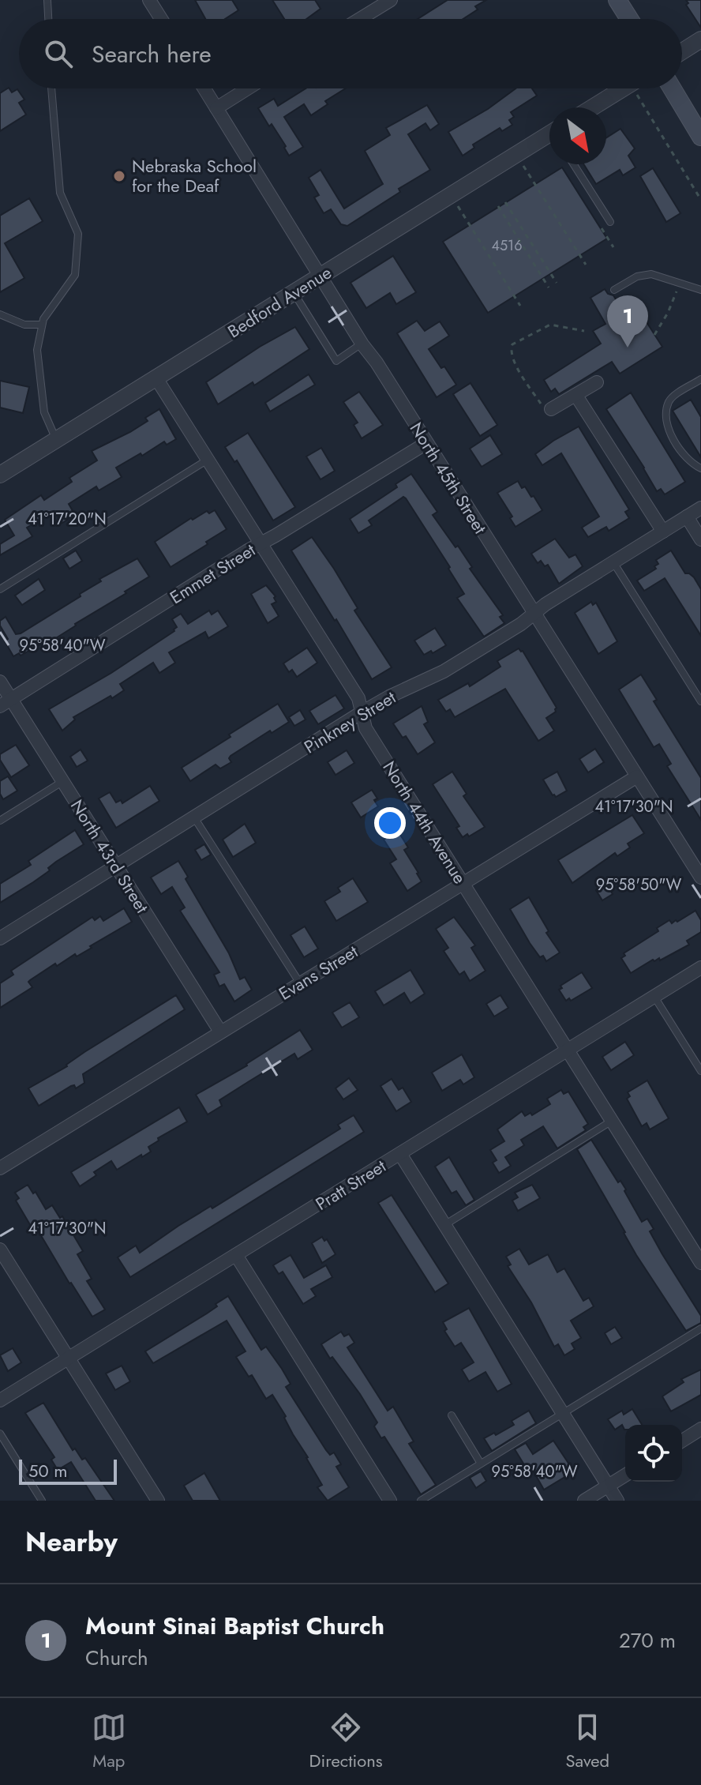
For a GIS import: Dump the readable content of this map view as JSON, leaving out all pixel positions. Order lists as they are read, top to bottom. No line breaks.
{"streets":{"street":["Bedford Avenue","North 45th Street","Emmet Street","Pinkney Street","North 44th Avenue","North 43rd Street","Evans Street","Pratt Street"]},"crossings":[["Bedford Avenue","North 45th Street"],["Bedford Avenue","North 44th Avenue"],["North 45th Street","Emmet Street"],["North 45th Street","Pinkney Street"],["North 45th Street","Evans Street"],["Emmet Street","North 44th Avenue"],["Emmet Street","North 43rd Street"],["Pinkney Street","North 44th Avenue"],["Pinkney Street","North 43rd Street"],["North 44th Avenue","Evans Street"],["North 44th Avenue","Pratt Street"],["North 43rd Street","Evans Street"]],"places":["Nebraska School for the Deaf"],"house_numbers":["4516"],"scale_bar":"50 m","north":"bottom right","page":{"search":"Search here","pins":"1","scale":"50 m","heading":"Nearby","list":[{"mark":"1","name":"Mount Sinai Baptist Church","note":"Church","value":"270 m"}],"nav":["Map","Directions","Saved"]},"coordinates":["41°17'20\"N","95°58'40\"W","41°17'30\"N","95°58'50\"W"]}
